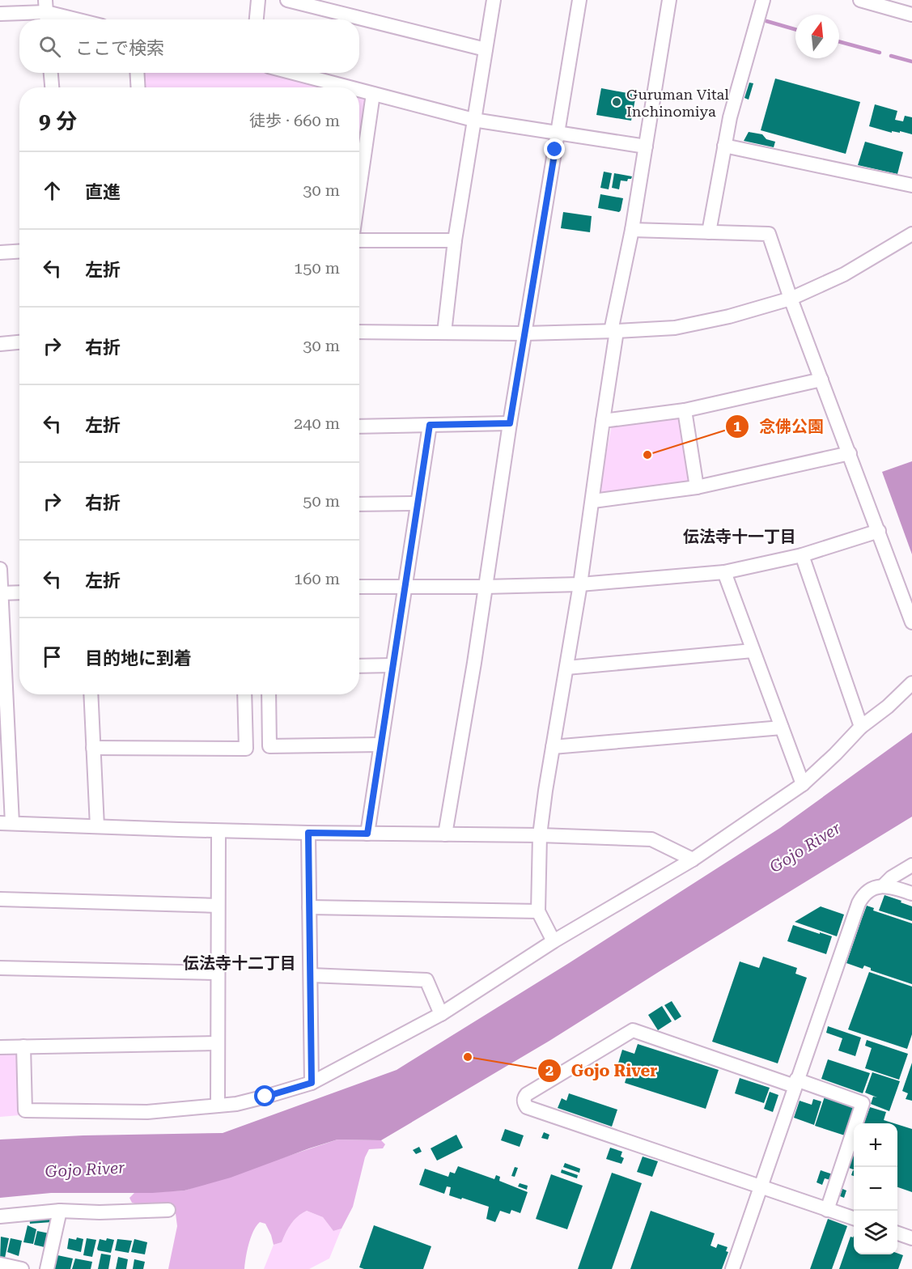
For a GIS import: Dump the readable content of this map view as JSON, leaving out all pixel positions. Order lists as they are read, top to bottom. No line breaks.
{"districts":["伝法寺十一丁目","伝法寺十二丁目"],"water":["Gojo River"],"places":["Guruman Vital Inchinomiya","念佛公園","Gojo River"],"north":"top","page":{"search":"ここで検索","heading":["9 分","徒歩 · 660 m"],"list":[["直進","30 m"],["左折","150 m"],["右折","30 m"],["左折","240 m"],["右折","50 m"],["左折","160 m"],"目的地に到着"],"map_buttons":["+","−"]}}
